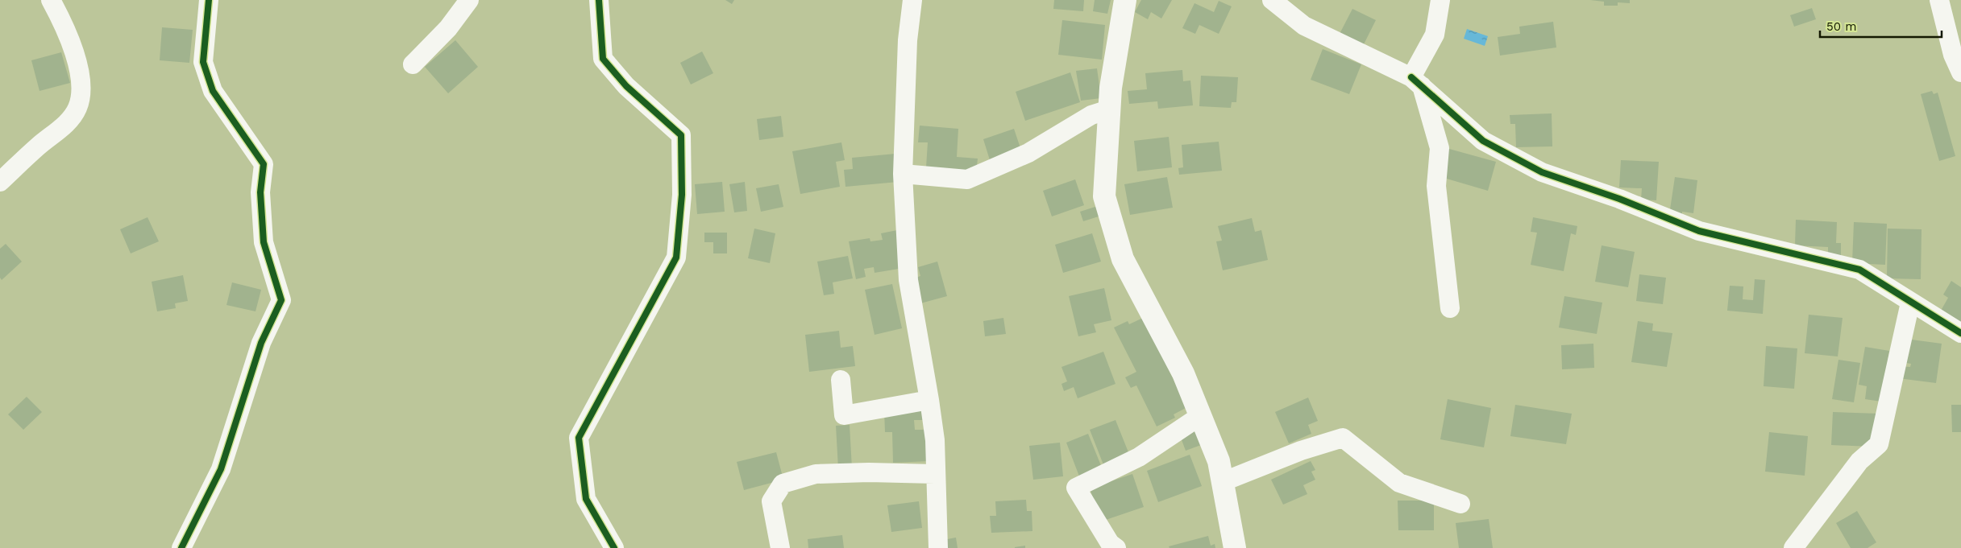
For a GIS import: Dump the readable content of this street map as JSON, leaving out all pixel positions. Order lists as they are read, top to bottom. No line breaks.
{"scale_bar":"50 m"}
